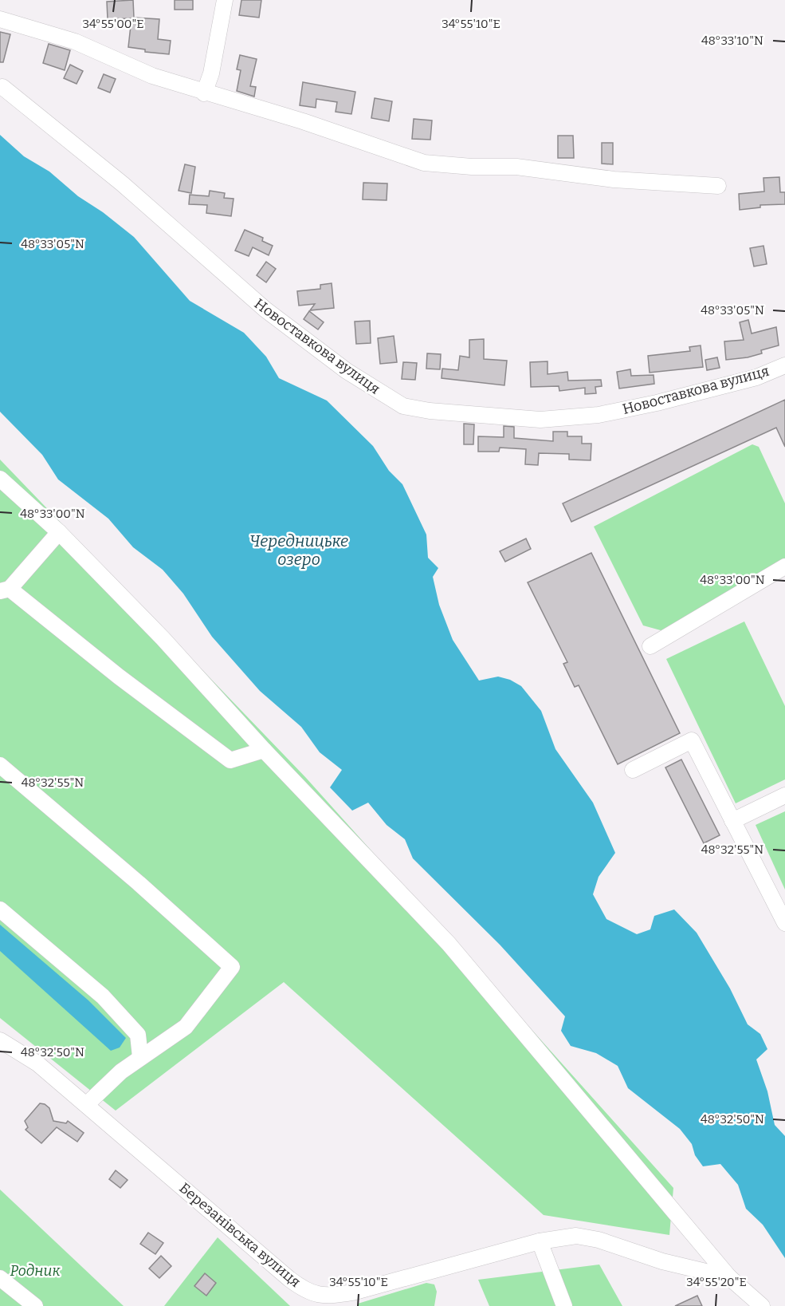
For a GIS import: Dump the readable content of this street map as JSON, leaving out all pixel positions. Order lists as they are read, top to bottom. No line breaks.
{"streets":{"street":["Новоставкова вулиця","Березанівська вулиця"]},"water":["Чередницьке озеро"],"parks":["Родник"],"coordinates":["34°55'00\"E","34°55'10\"E","48°33'10\"N","48°33'05\"N","48°33'00\"N","48°32'55\"N","48°32'50\"N","34°55'20\"E"]}
